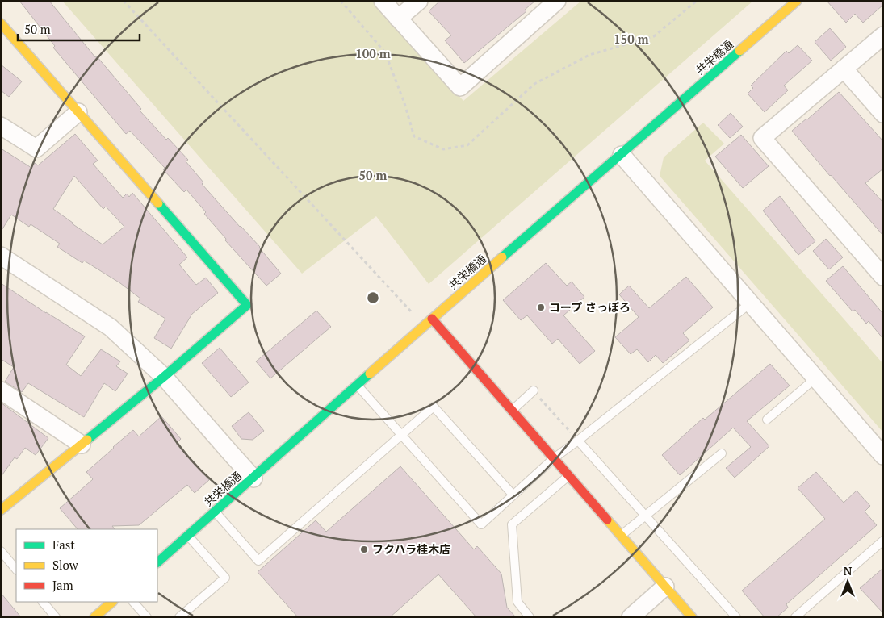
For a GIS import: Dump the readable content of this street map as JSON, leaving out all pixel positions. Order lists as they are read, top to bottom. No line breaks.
{"streets":{"street":["共栄橋通"]},"places":["コープ さっぽろ","フクハラ桂木店"],"legend":["Fast","Slow","Jam"],"scale_bar":"50 m","north":"top","rings":["150 m","100 m","50 m"]}
